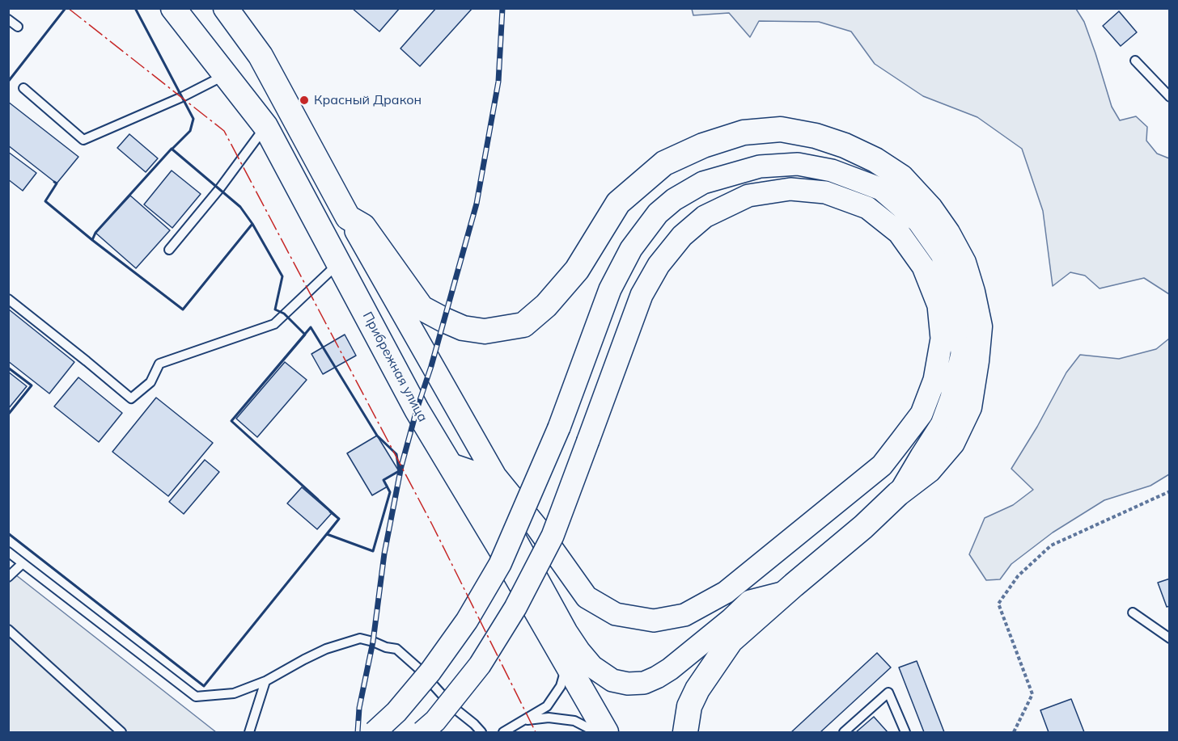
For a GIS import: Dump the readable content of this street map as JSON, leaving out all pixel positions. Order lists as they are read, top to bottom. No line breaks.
{"streets":{"main road":["Прибрежная улица"]},"places":["Красный Дракон"]}
